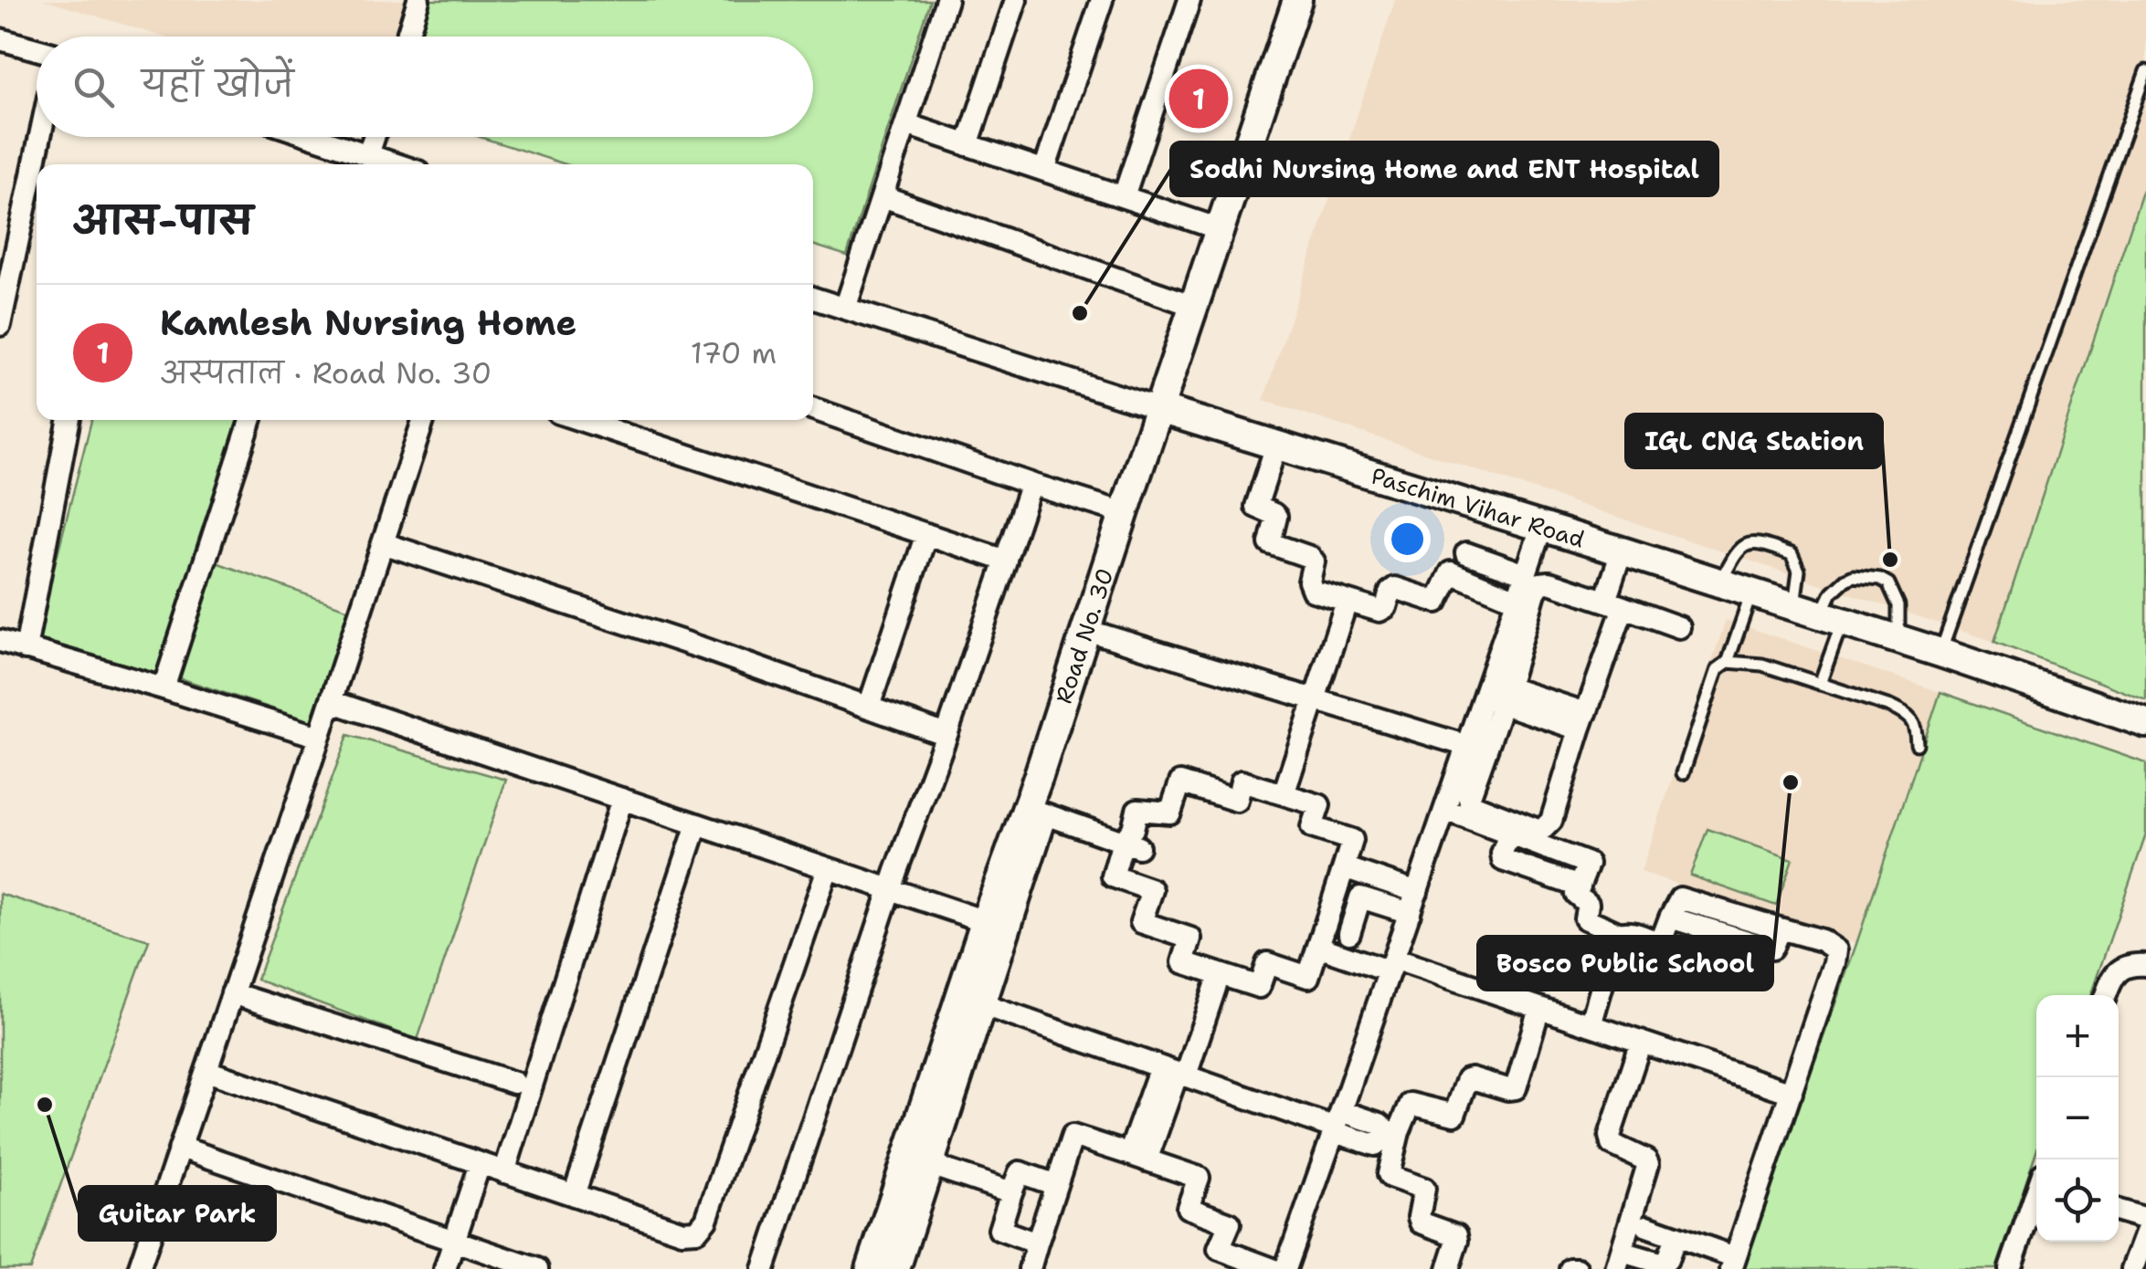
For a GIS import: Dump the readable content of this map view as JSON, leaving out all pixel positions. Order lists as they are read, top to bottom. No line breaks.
{"streets":{"street":["Paschim Vihar Road","Road No. 30"]},"crossings":[["Paschim Vihar Road","Road No. 30"]],"places":["Sodhi Nursing Home and ENT Hospital","IGL CNG Station","Bosco Public School","Guitar Park"],"page":{"search":"यहाँ खोजें","pins":"1","heading":"आस-पास","list":[{"mark":"1","name":"Kamlesh Nursing Home","note":"अस्पताल · Road No. 30","value":"170 m"}],"map_buttons":["+","−"]}}
